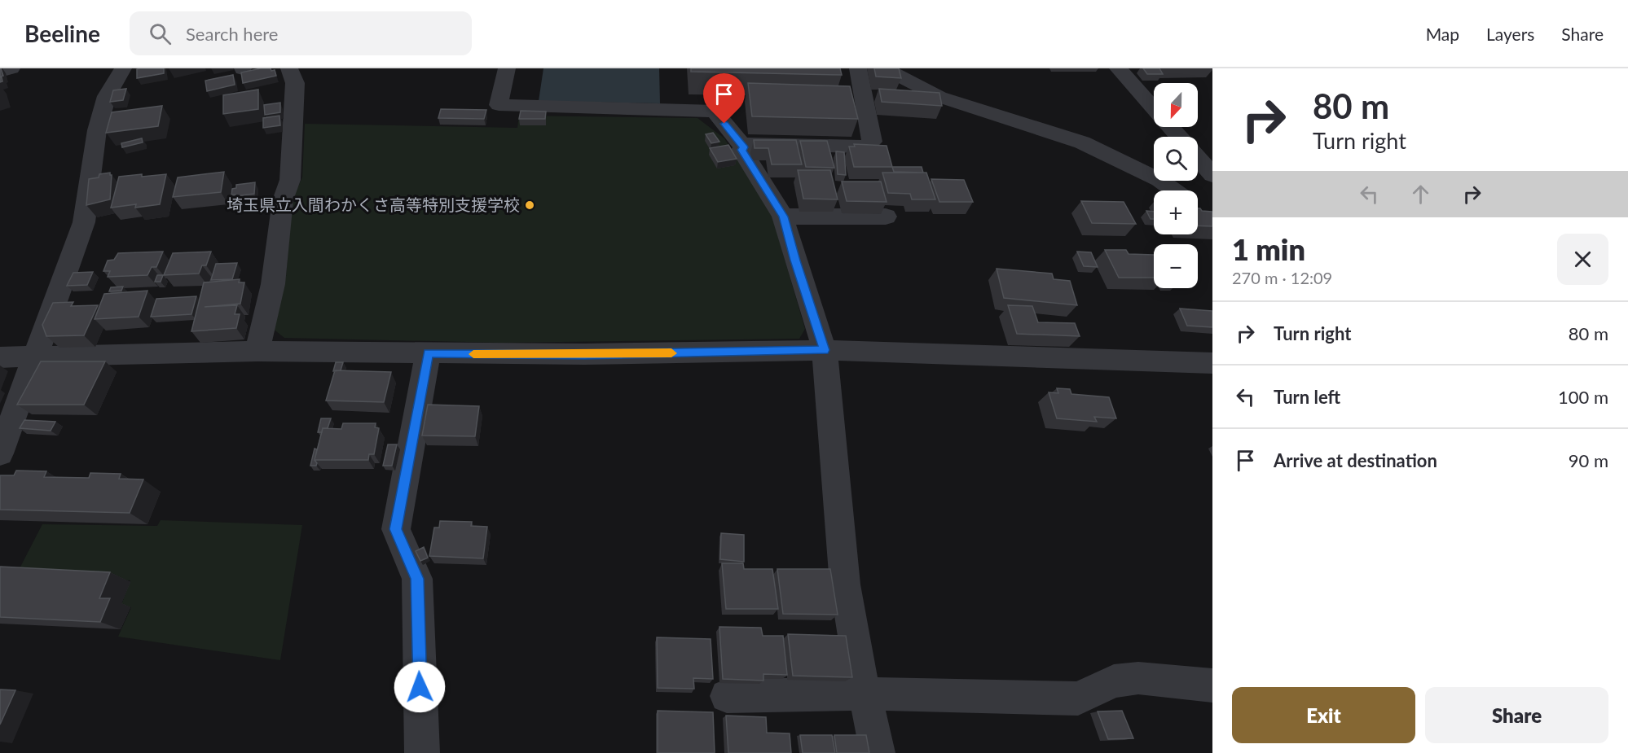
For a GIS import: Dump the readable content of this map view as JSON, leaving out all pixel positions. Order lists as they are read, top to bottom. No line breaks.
{"places":["埼玉県立入間わかくさ高等特別支援学校"],"north":"bottom","page":{"header":"Beeline","search":"Search here","nav":["Map","Layers","Share"],"turn":["80 m","Turn right"],"map_buttons":["+","−"],"heading":["1 min","270 m · 12:09"],"list":[{"name":"Turn right","value":"80 m"},{"name":"Turn left","value":"100 m"},{"name":"Arrive at destination","value":"90 m"}],"buttons":["Exit","Share"]}}
